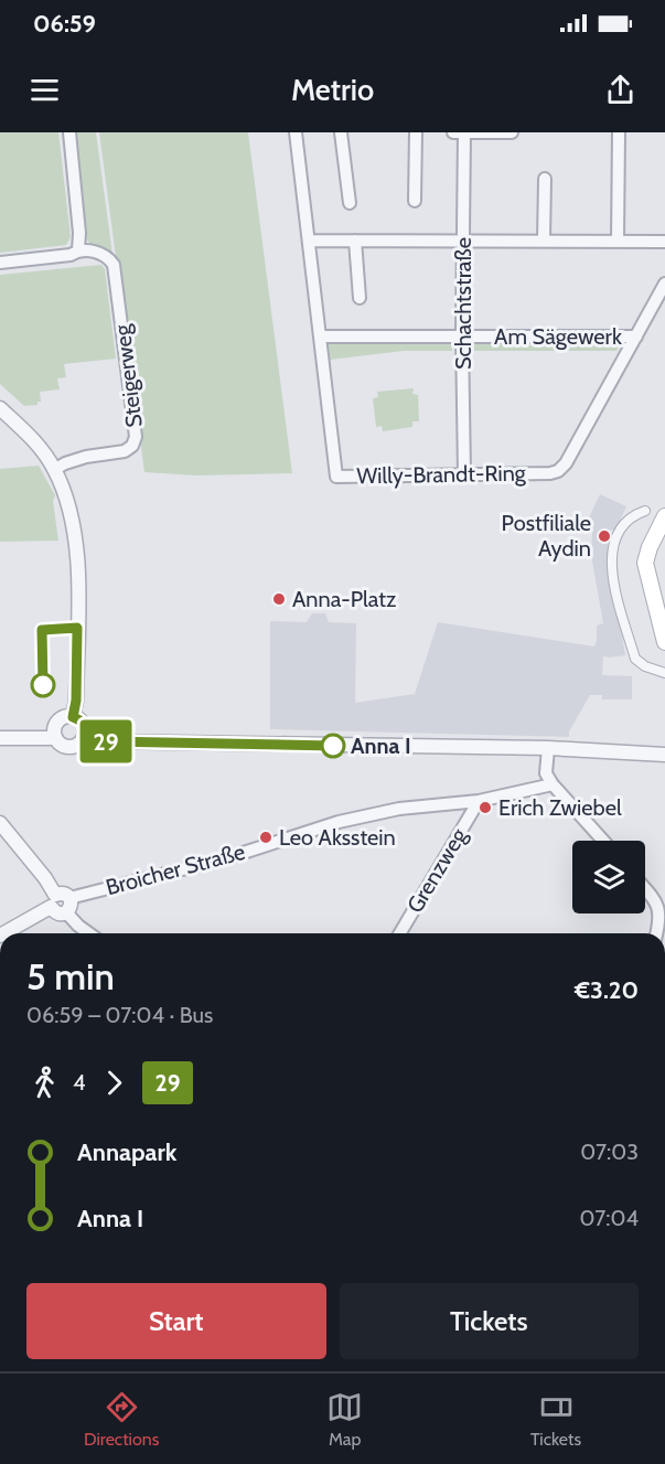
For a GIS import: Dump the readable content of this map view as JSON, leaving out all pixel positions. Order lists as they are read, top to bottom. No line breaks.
{"streets":{"street":["Schachtstraße","Am Sägewerk","Steigerweg","Willy-Brandt-Ring","Broicher Straße","Grenzweg"]},"crossings":[["Schachtstraße","Am Sägewerk"],["Schachtstraße","Willy-Brandt-Ring"],["Am Sägewerk","Willy-Brandt-Ring"],["Broicher Straße","Grenzweg"]],"places":["Postfiliale Aydin","Anna-Platz","Anna I","Erich Zwiebel","Leo Aksstein"],"lines":["bus line 29"],"page":{"status":"06:59","header":"Metrio","on_map":"29","heading":["5 min","06:59 – 07:04 · Bus","€3.20"],"legs":["4","29"],"list":[{"name":"Annapark","value":"07:03"},{"name":"Anna I","value":"07:04"}],"buttons":["Start","Tickets"],"tabs":["Directions","Map","Tickets"]}}
